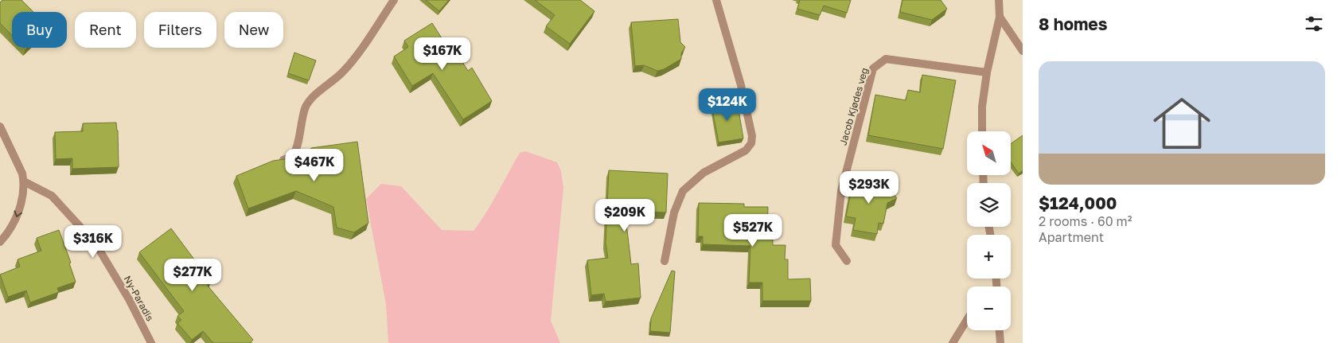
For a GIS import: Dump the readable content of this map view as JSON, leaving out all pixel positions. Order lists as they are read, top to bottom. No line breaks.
{"streets":{"street":["Jacob Kjødes veg","Ny-Paradis"]},"north":"top left","page":{"heading":"8 homes","chip":["Buy","Rent","Filters","New"],"price":["$167K","$124K","$467K","$293K","$209K","$527K","$316K","$277K"],"list":[{"name":"$124,000","note":"2 rooms · 60 m² · Apartment"}],"map_buttons":["+","−"]}}
